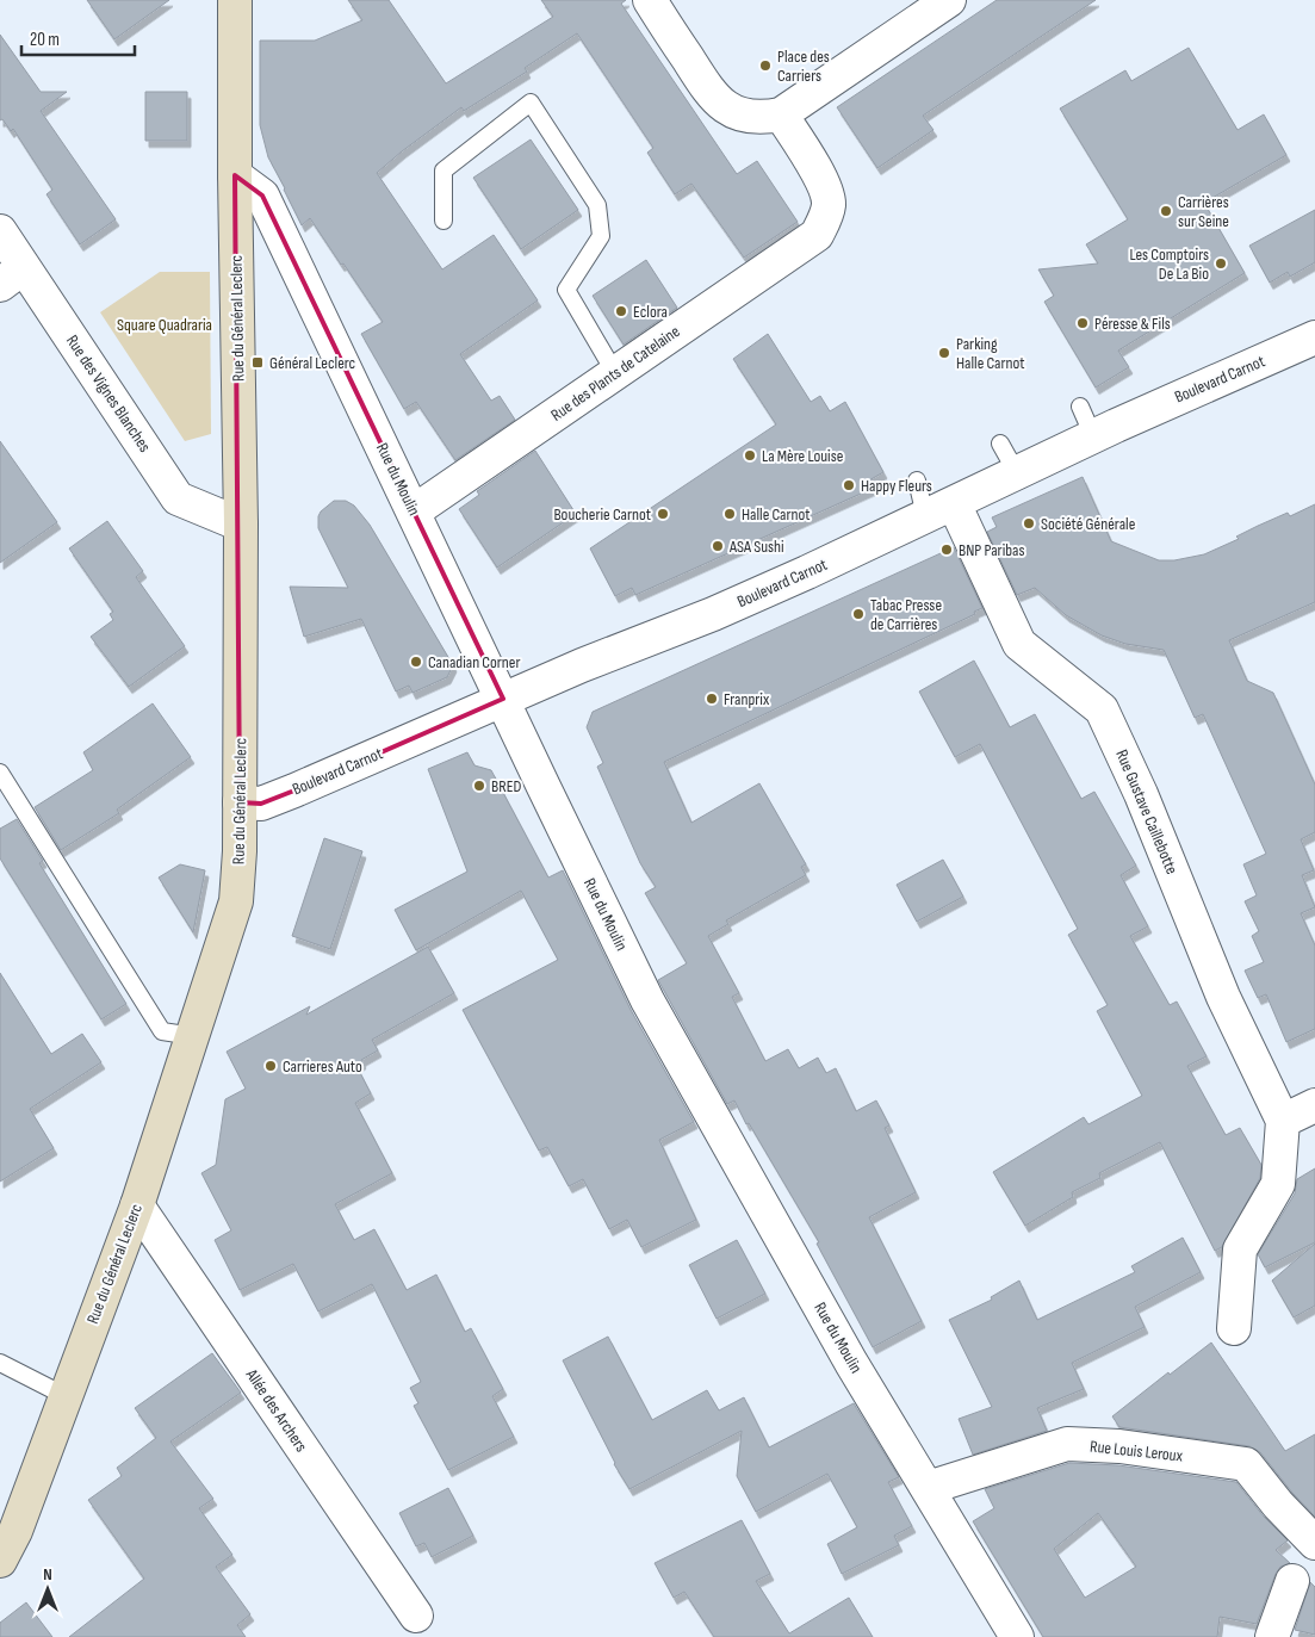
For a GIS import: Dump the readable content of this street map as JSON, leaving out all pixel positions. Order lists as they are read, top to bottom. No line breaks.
{"streets":{"street":["Rue du Général Leclerc","Rue des Plants de Catelaine","Boulevard Carnot","Rue des Vignes Blanches","Rue du Moulin","Rue Gustave Caillebotte","Allée des Archers","Rue Louis Leroux"]},"crossings":[["Rue du Général Leclerc","Boulevard Carnot"],["Rue du Général Leclerc","Rue des Vignes Blanches"],["Rue du Général Leclerc","Rue du Moulin"],["Rue du Général Leclerc","Allée des Archers"],["Rue des Plants de Catelaine","Rue du Moulin"],["Boulevard Carnot","Rue du Moulin"],["Boulevard Carnot","Rue Gustave Caillebotte"],["Rue du Moulin","Rue Louis Leroux"]],"parks":["Square Quadraria"],"places":{"other":["Place des Carriers","Carrières sur Seine","Les Comptoirs De La Bio","Eclora","Péresse & Fils","Parking Halle Carnot","La Mère Louise","Happy Fleurs","Boucherie Carnot","Halle Carnot","Société Générale","ASA Sushi","BNP Paribas","Tabac Presse de Carrières","Canadian Corner","Franprix","BRED","Carrieres Auto"],"transit":["Général Leclerc"]},"scale_bar":"20 m","north":"top"}
